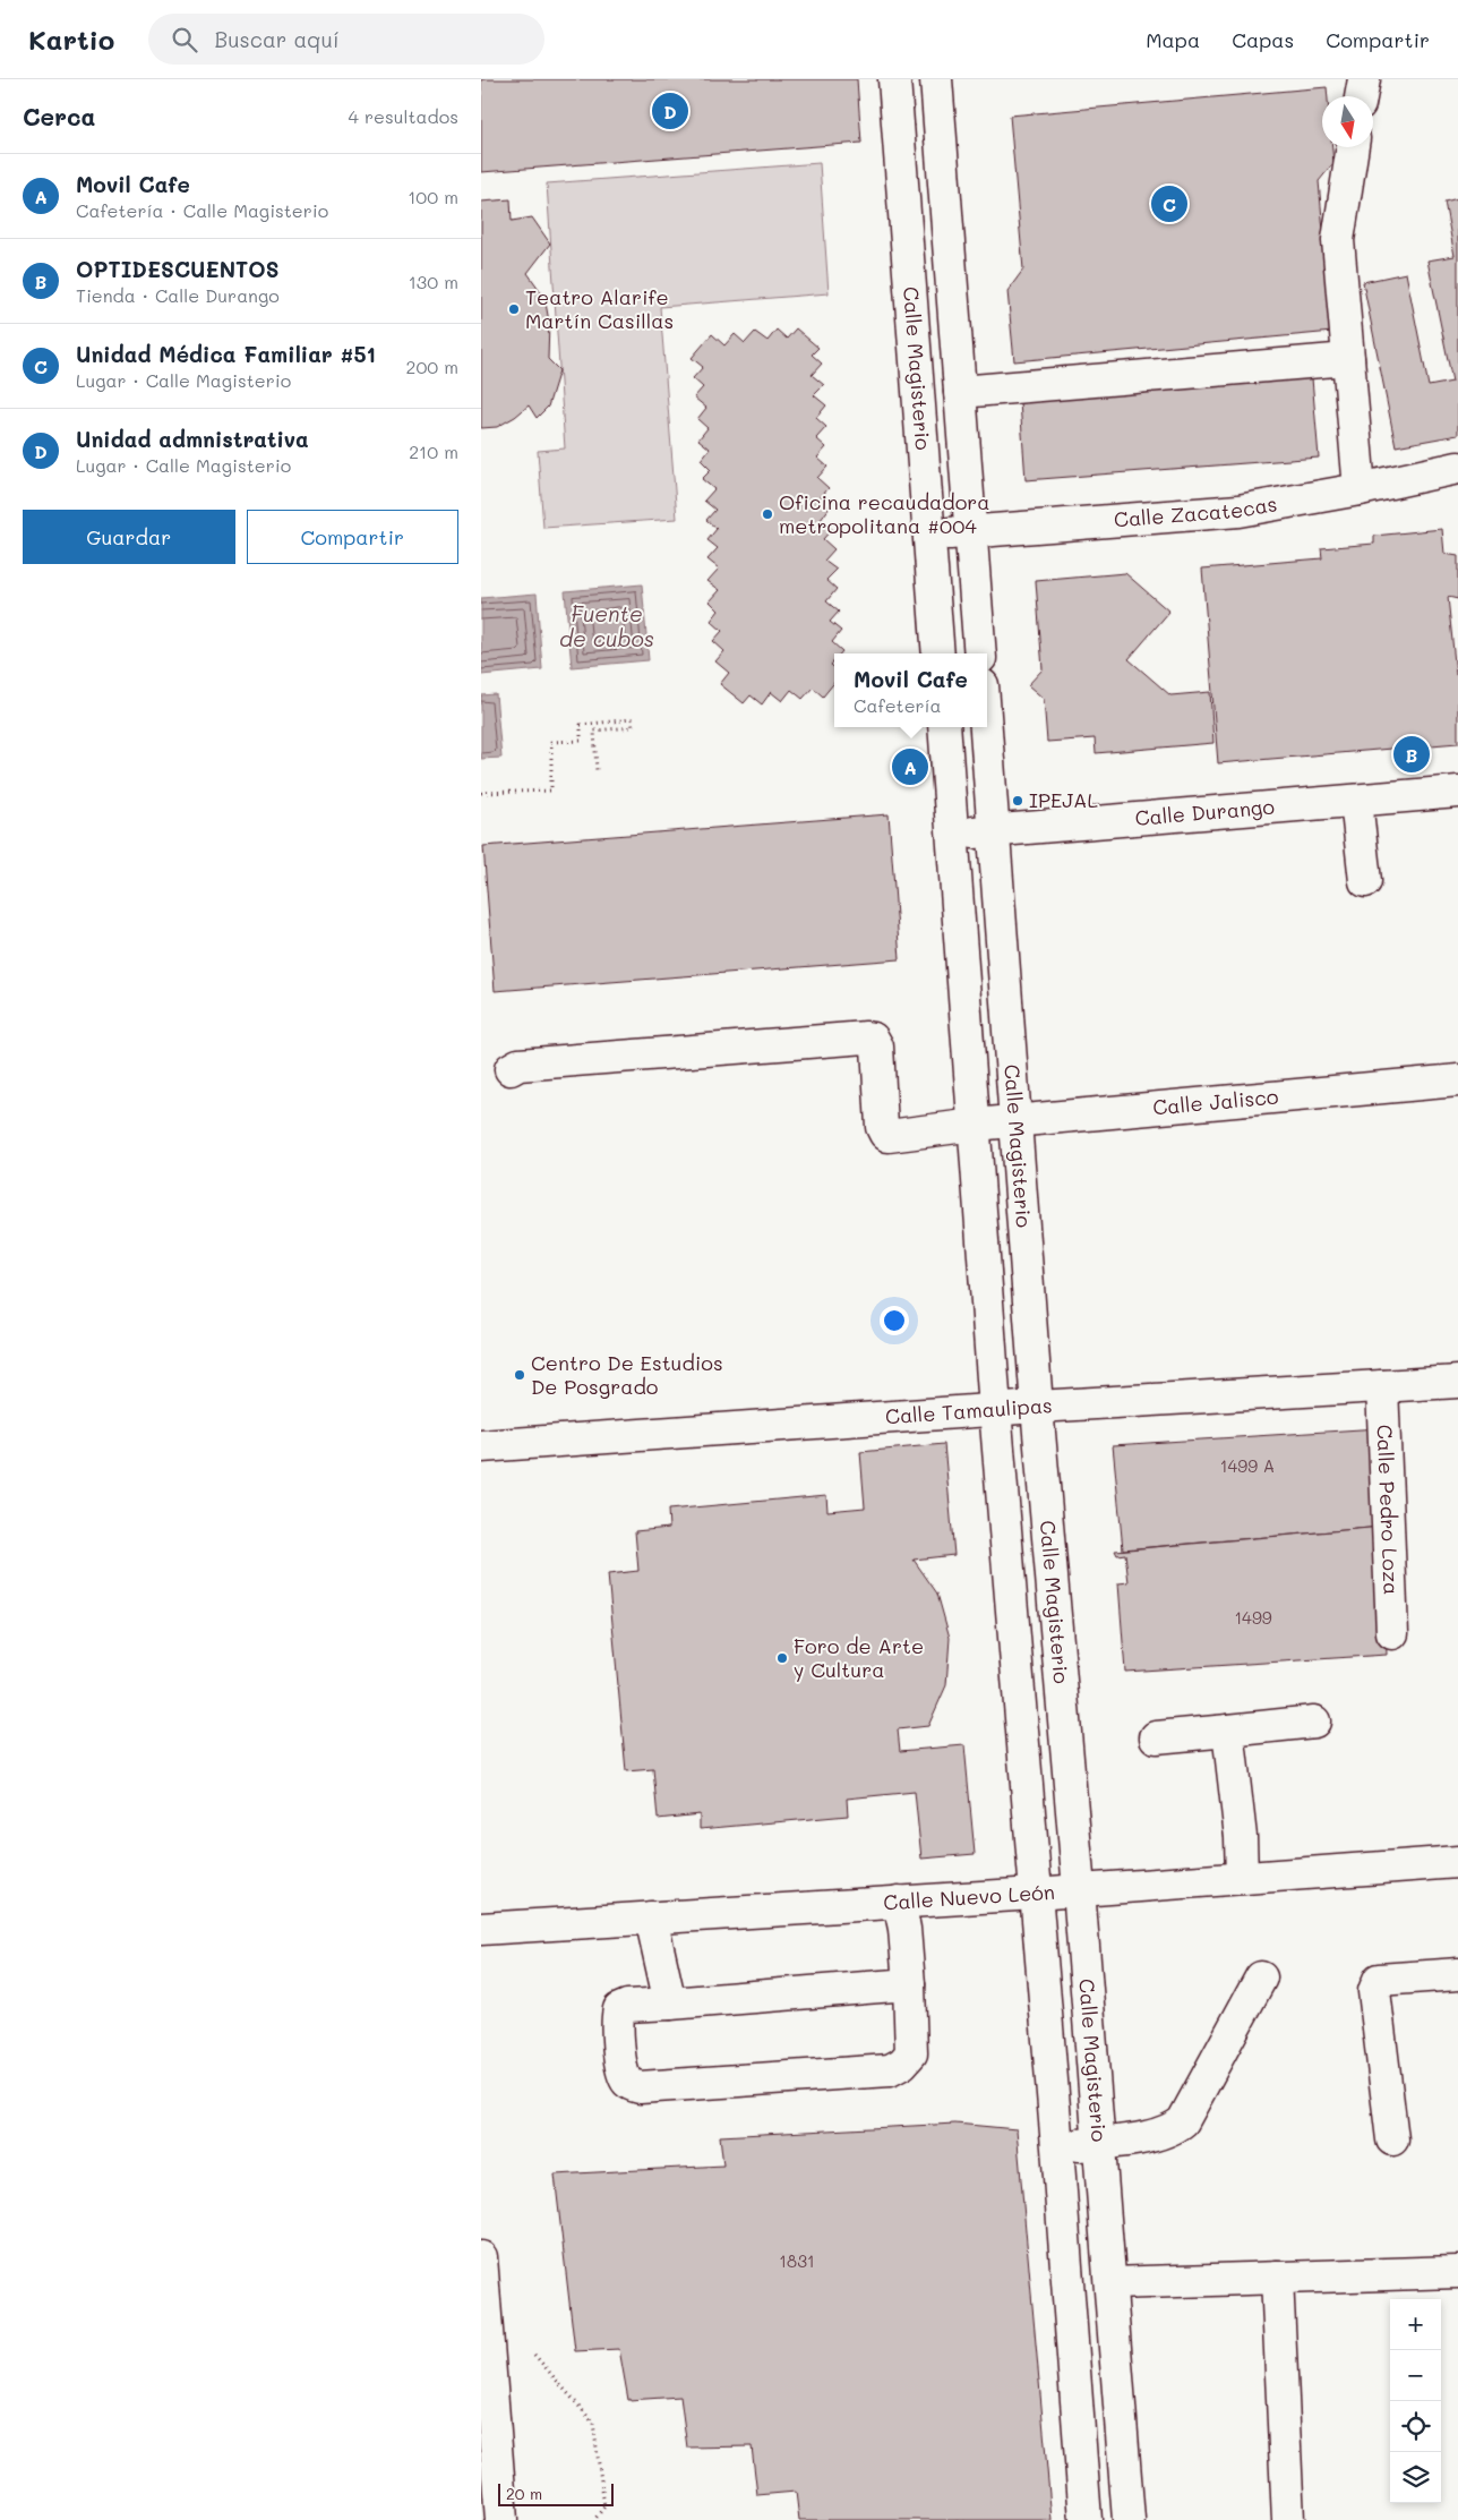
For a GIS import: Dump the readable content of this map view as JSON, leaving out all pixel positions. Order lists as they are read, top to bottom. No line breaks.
{"streets":{"street":["Calle Magisterio","Calle Zacatecas","Calle Durango","Calle Jalisco","Calle Tamaulipas","Calle Pedro Loza","Calle Nuevo León"]},"crossings":[["Calle Magisterio","Calle Zacatecas"],["Calle Magisterio","Calle Durango"],["Calle Magisterio","Calle Jalisco"],["Calle Magisterio","Calle Tamaulipas"],["Calle Magisterio","Calle Nuevo León"],["Calle Tamaulipas","Calle Pedro Loza"]],"water":["Fuente de cubos"],"places":["Teatro Alarife Martín Casillas","Oficina recaudadora metropolitana #004","IPEJAL","Centro De Estudios De Posgrado","Foro de Arte y Cultura"],"house_numbers":["1499 A","1499","1831"],"scale_bar":"20 m","north":"bottom","page":{"header":"Kartio","search":"Buscar aquí","nav":["Mapa","Capas","Compartir"],"heading":["Cerca","4 resultados"],"pins":["D","C","B","A"],"list":[{"mark":"A","name":"Movil Cafe","note":"Cafetería · Calle Magisterio","value":"100 m"},{"mark":"B","name":"OPTIDESCUENTOS","note":"Tienda · Calle Durango","value":"130 m"},{"mark":"C","name":"Unidad Médica Familiar #51","note":"Lugar · Calle Magisterio","value":"200 m"},{"mark":"D","name":"Unidad admnistrativa","note":"Lugar · Calle Magisterio","value":"210 m"}],"buttons":["Guardar","Compartir"],"popup":["Movil Cafe","Cafetería"],"map_buttons":["+","−"],"scale":"20 m"}}
